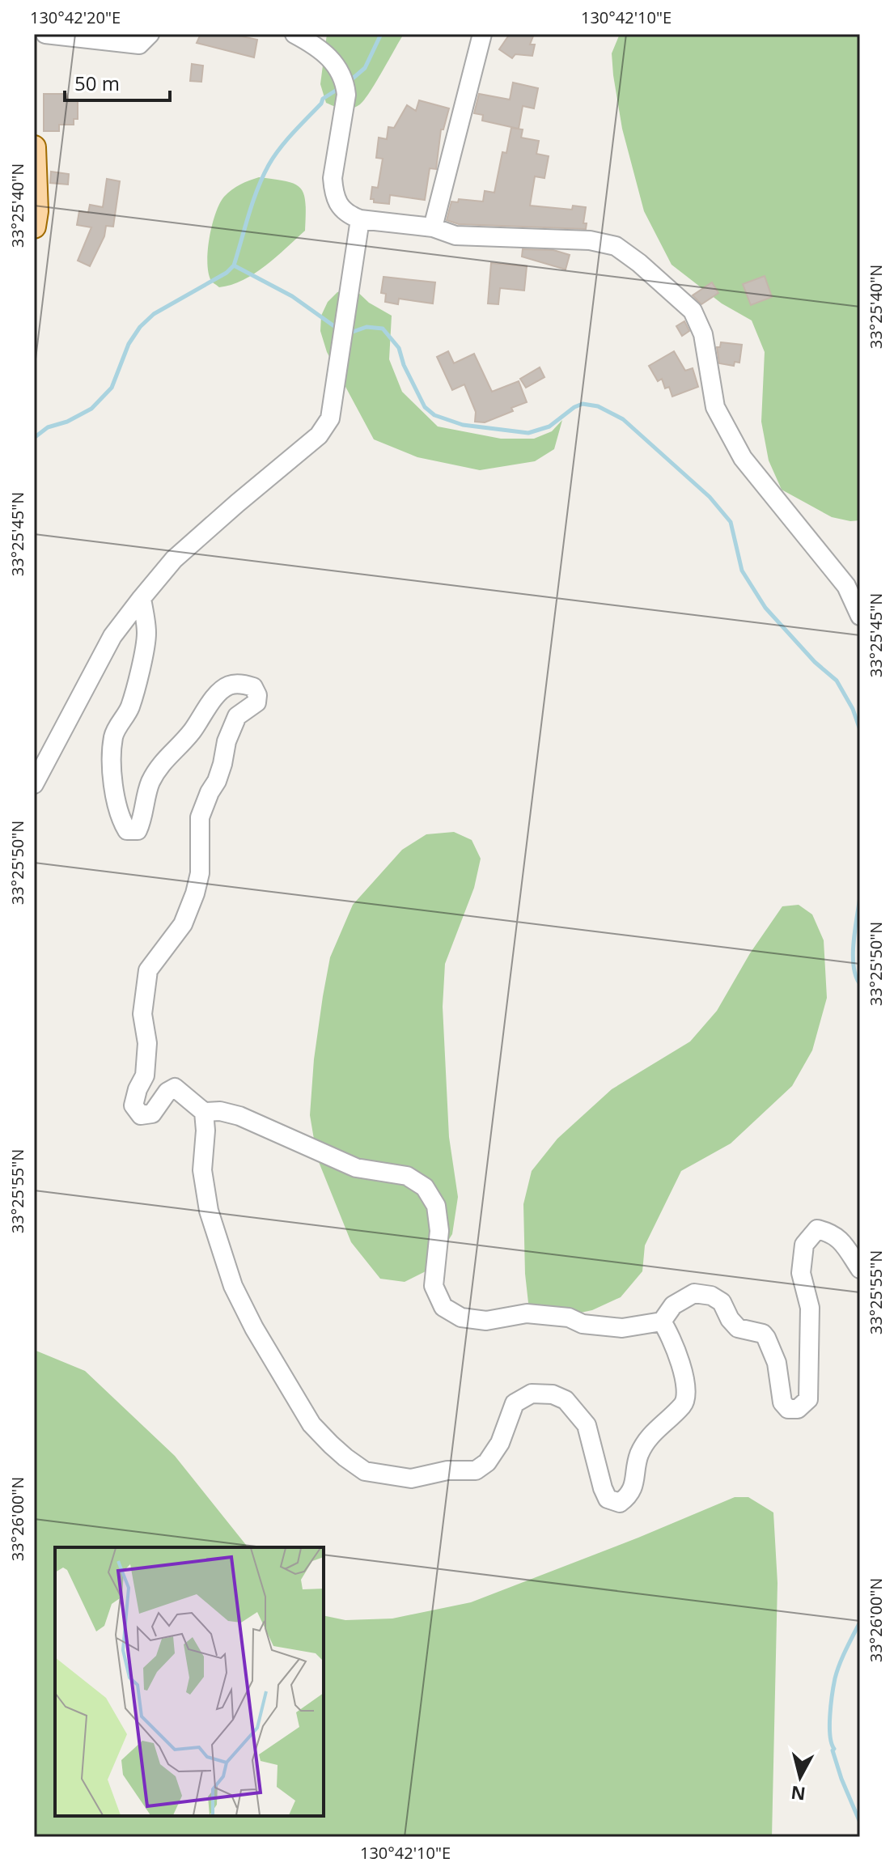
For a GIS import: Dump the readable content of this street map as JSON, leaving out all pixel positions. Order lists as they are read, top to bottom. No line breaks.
{"scale_bar":"50 m","north":"bottom","coordinates":["130°42'20\"E","130°42'10\"E","33°25'40\"N","33°25'45\"N","33°25'50\"N","33°25'55\"N","33°26'00\"N"]}
